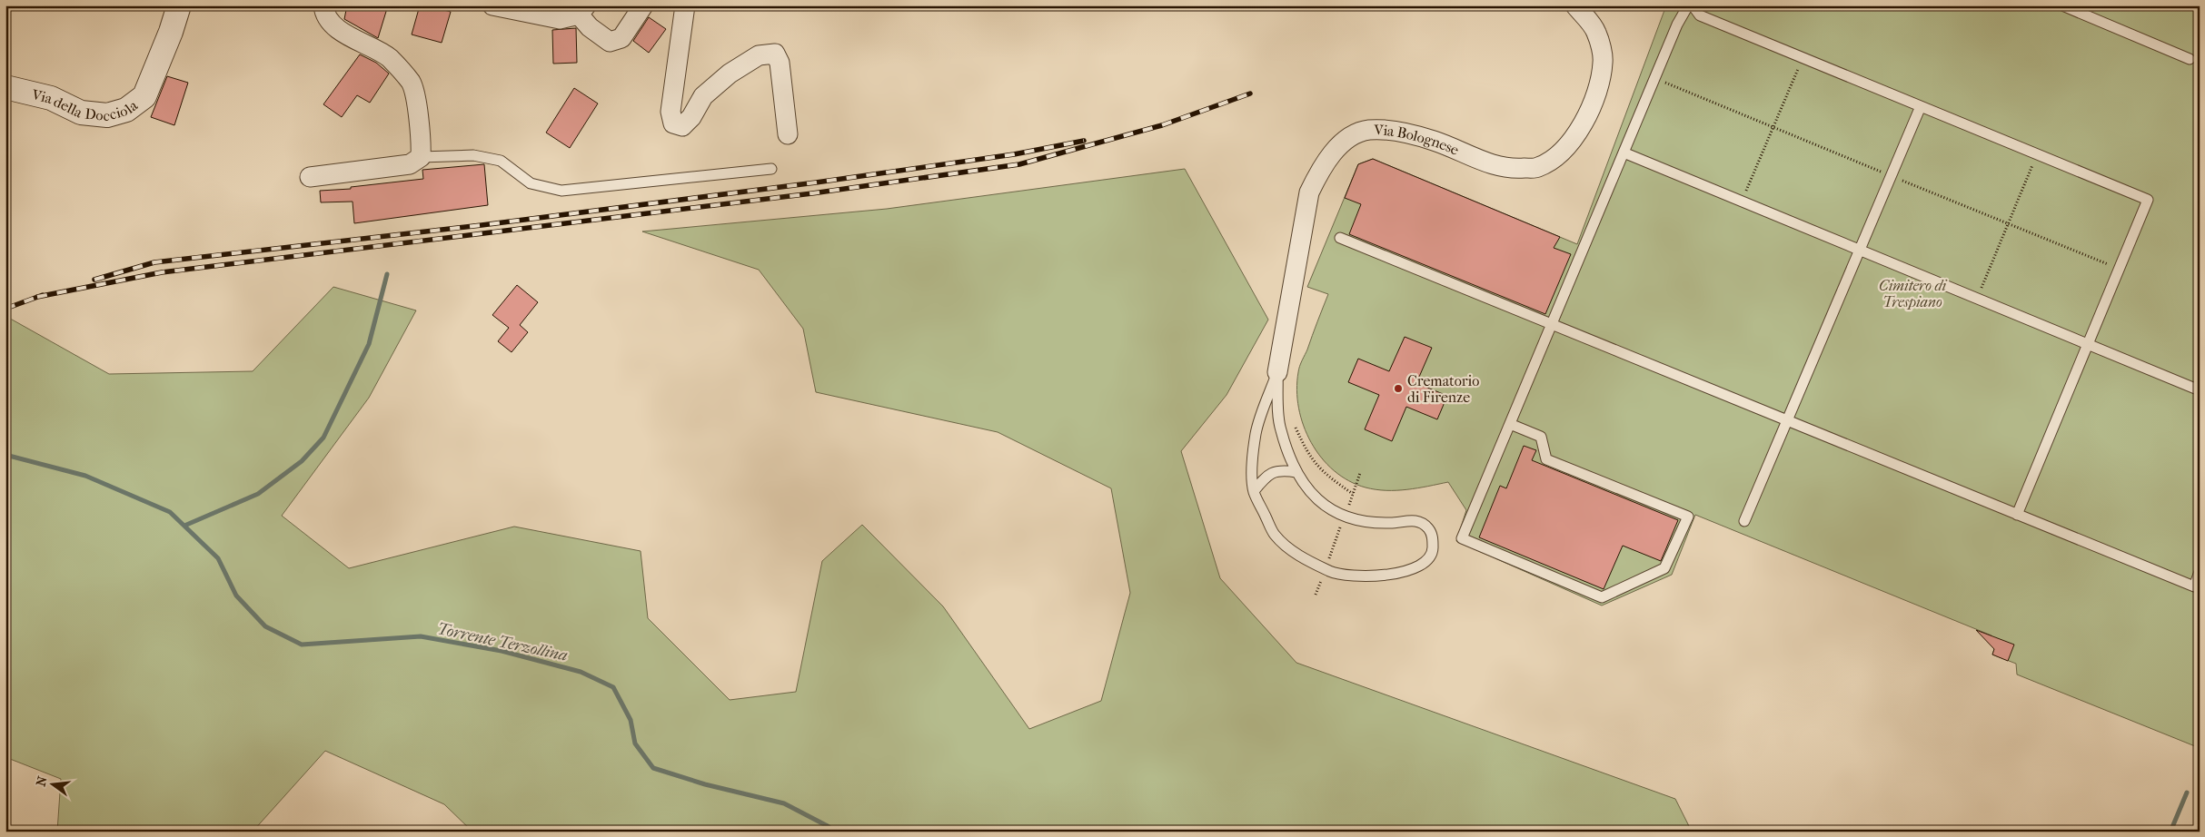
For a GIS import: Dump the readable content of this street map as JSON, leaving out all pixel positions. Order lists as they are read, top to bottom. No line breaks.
{"streets":{"street":["Via della Docciola","Via Bolognese"]},"water":["Torrente Terzollina"],"parks":["Cimitero di Trespiano"],"places":["Crematorio di Firenze"],"north":"left"}
